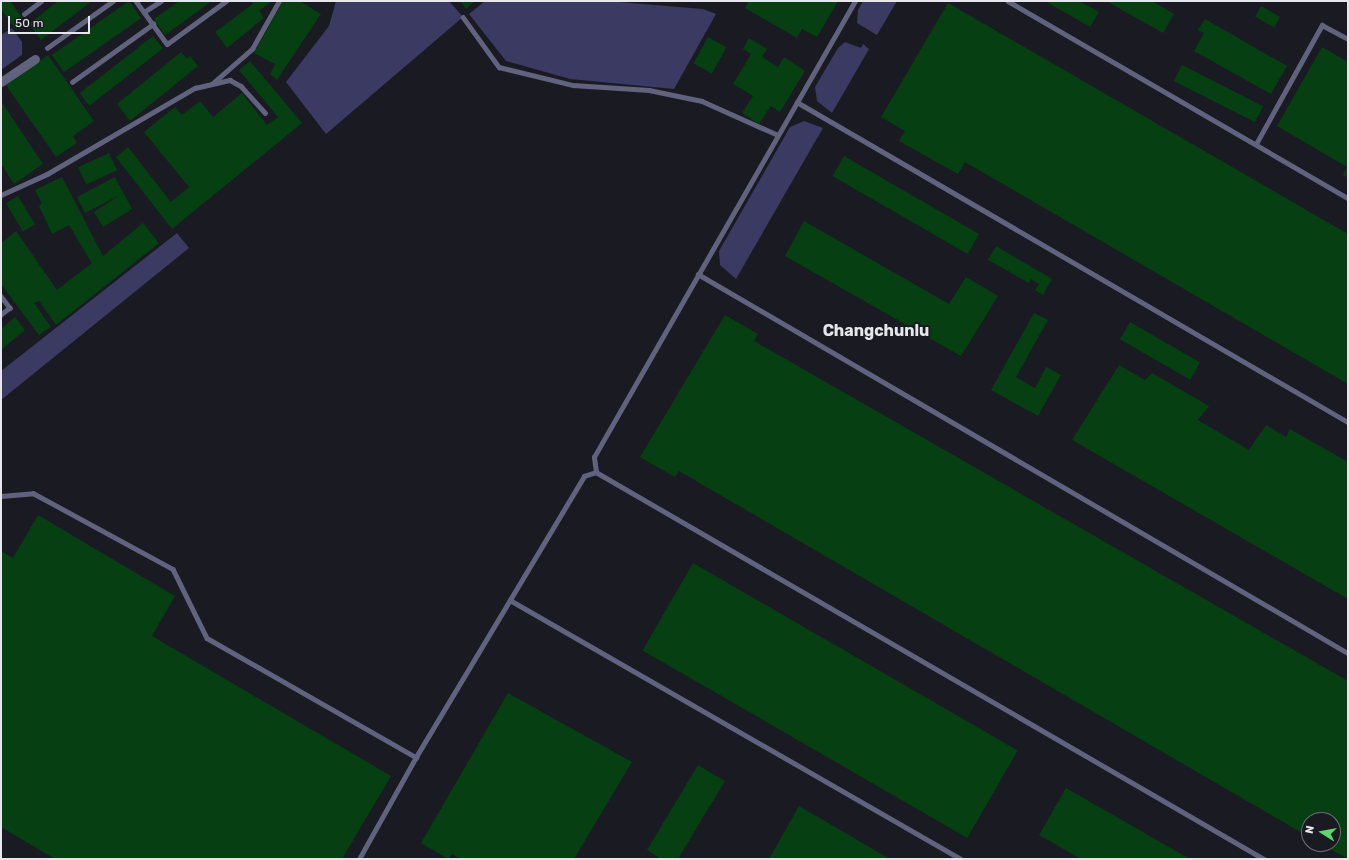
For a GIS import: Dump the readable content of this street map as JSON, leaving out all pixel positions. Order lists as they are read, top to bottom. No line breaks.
{"districts":["Changchunlu"],"scale_bar":"50 m","north":"left"}
